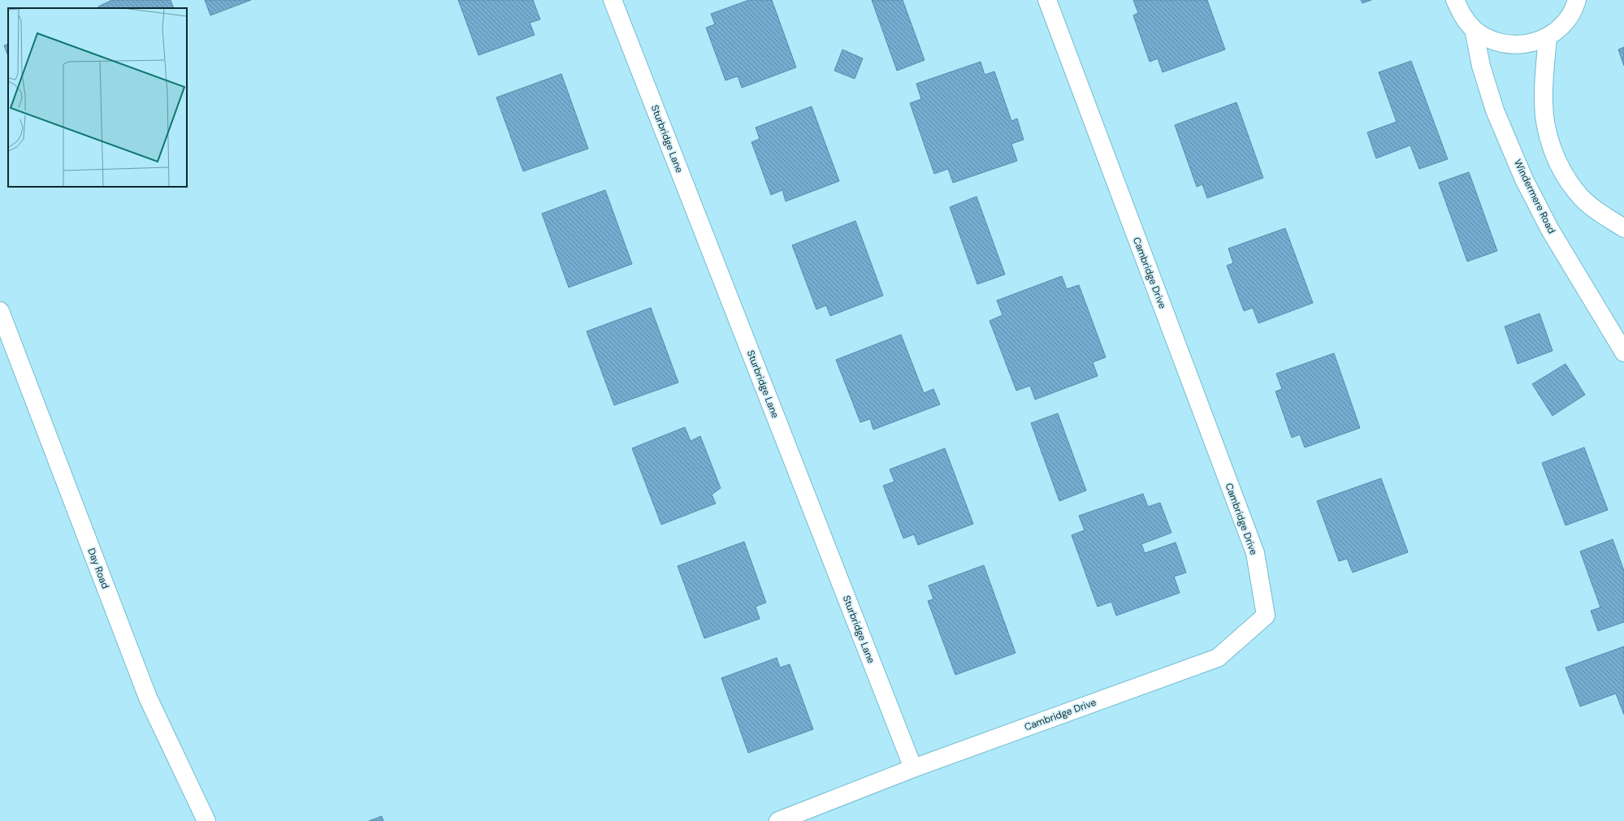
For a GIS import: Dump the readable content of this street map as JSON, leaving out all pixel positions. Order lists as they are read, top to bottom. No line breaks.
{"streets":{"street":["Sturbridge Lane","Windermere Road","Cambridge Drive","Day Road"]},"crossings":[["Sturbridge Lane","Cambridge Drive"]]}
